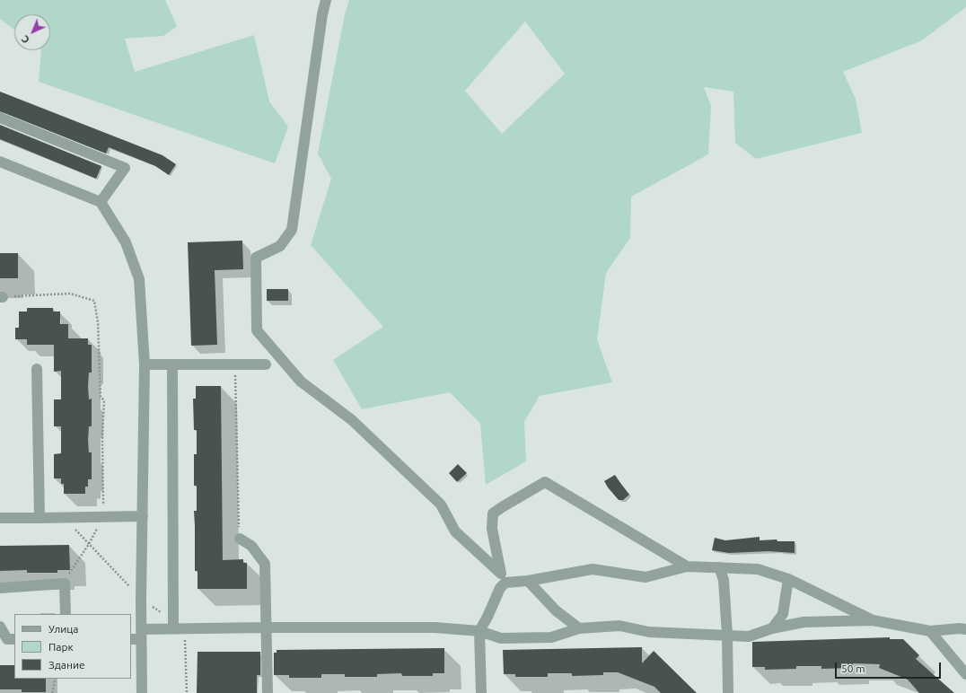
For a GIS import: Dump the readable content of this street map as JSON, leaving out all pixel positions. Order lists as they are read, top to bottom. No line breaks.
{"legend":["Улица","Парк","Здание"],"scale_bar":"50 m","north":"bottom left"}
